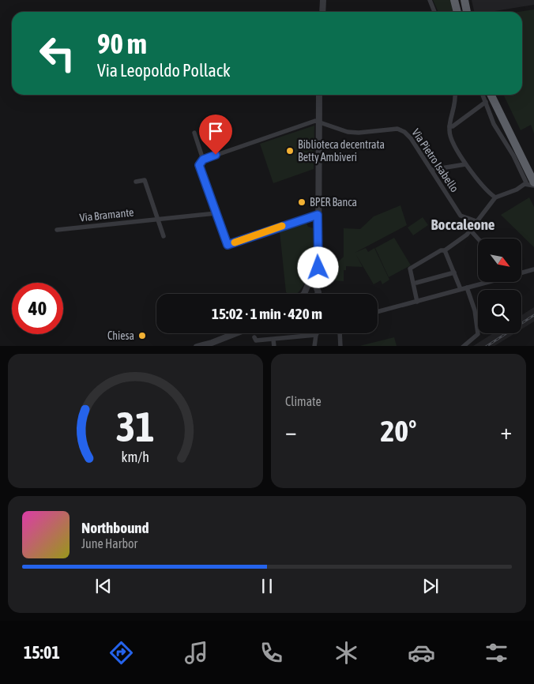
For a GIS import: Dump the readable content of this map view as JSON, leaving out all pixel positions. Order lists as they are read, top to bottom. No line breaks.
{"streets":{"street":["Via Pietro Isabello","Via Bramante"]},"districts":["Boccaleone"],"places":["Biblioteca decentrata Betty Ambiveri","BPER Banca","Chiesa"],"north":"bottom right","page":{"turn":["90 m","Via Leopoldo Pollack"],"limit":"40","trip":"15:02 · 1 min · 420 m","tile":"Climate","heat":["−","20°","+"],"song":["Northbound","June Harbor"],"tabs":"15:01","gauge":["31","km/h"]}}
